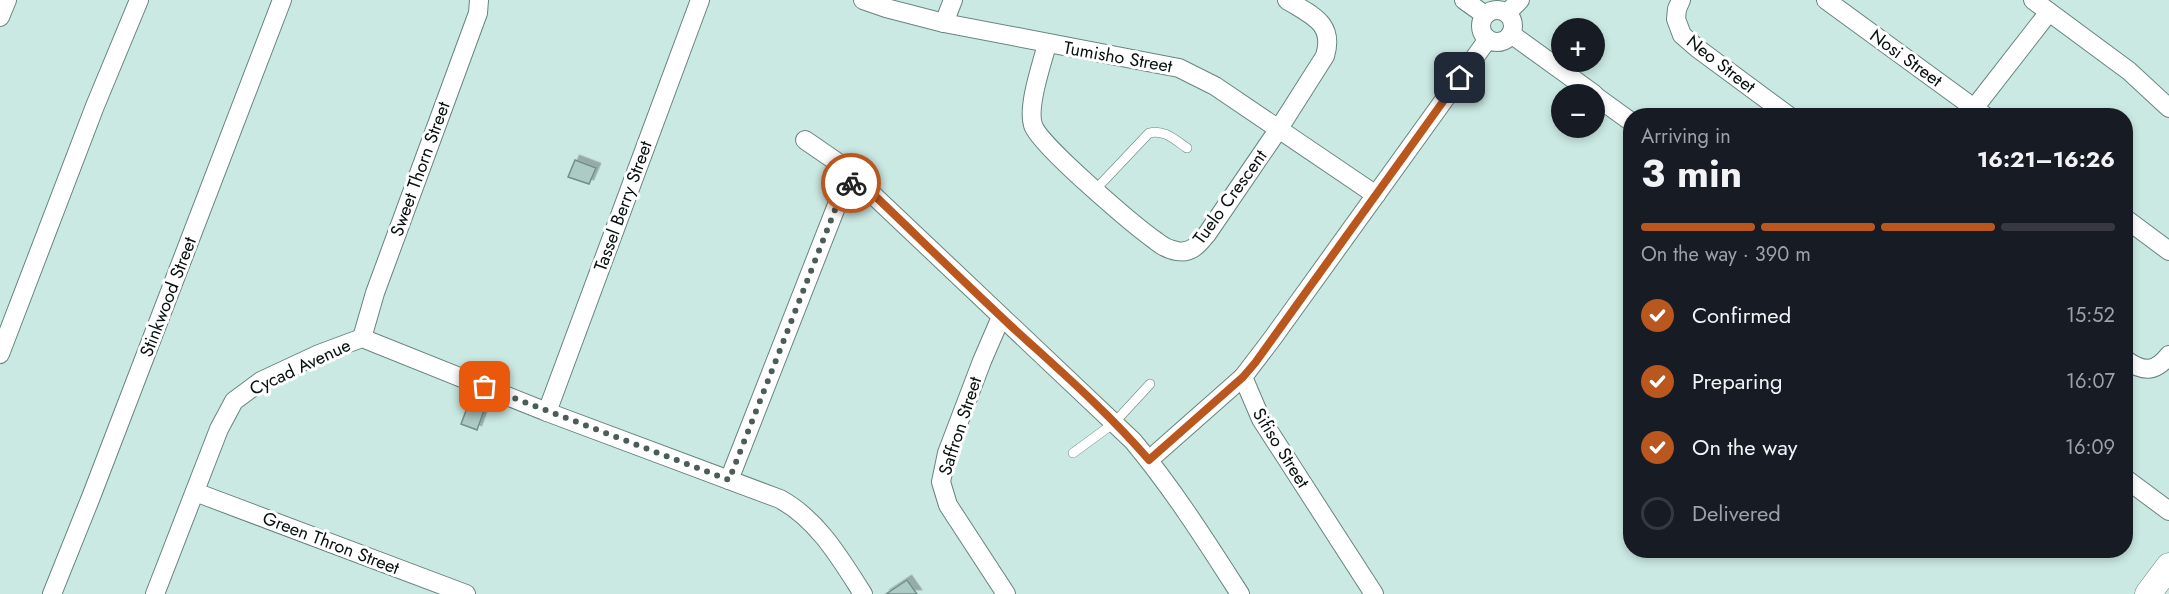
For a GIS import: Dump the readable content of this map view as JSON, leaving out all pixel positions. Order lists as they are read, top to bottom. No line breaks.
{"streets":{"street":["Tumisho Street","Nosi Street","Neo Street","Sweet Thorn Street","Tuelo Crescent","Tassel Berry Street","Stinkwood Street","Cycad Avenue","Saffron Street","Sifiso Street","Green Thron Street"]},"crossings":[["Tumisho Street","Tuelo Crescent"],["Sweet Thorn Street","Cycad Avenue"],["Tassel Berry Street","Cycad Avenue"],["Cycad Avenue","Green Thron Street"]],"page":{"map_buttons":["+","−"],"heading":["3 min","Arriving in","16:21–16:26"],"bar":"On the way · 390 m","list":[["Confirmed","15:52"],["Preparing","16:07"],["On the way","16:09"],"Delivered"]}}
